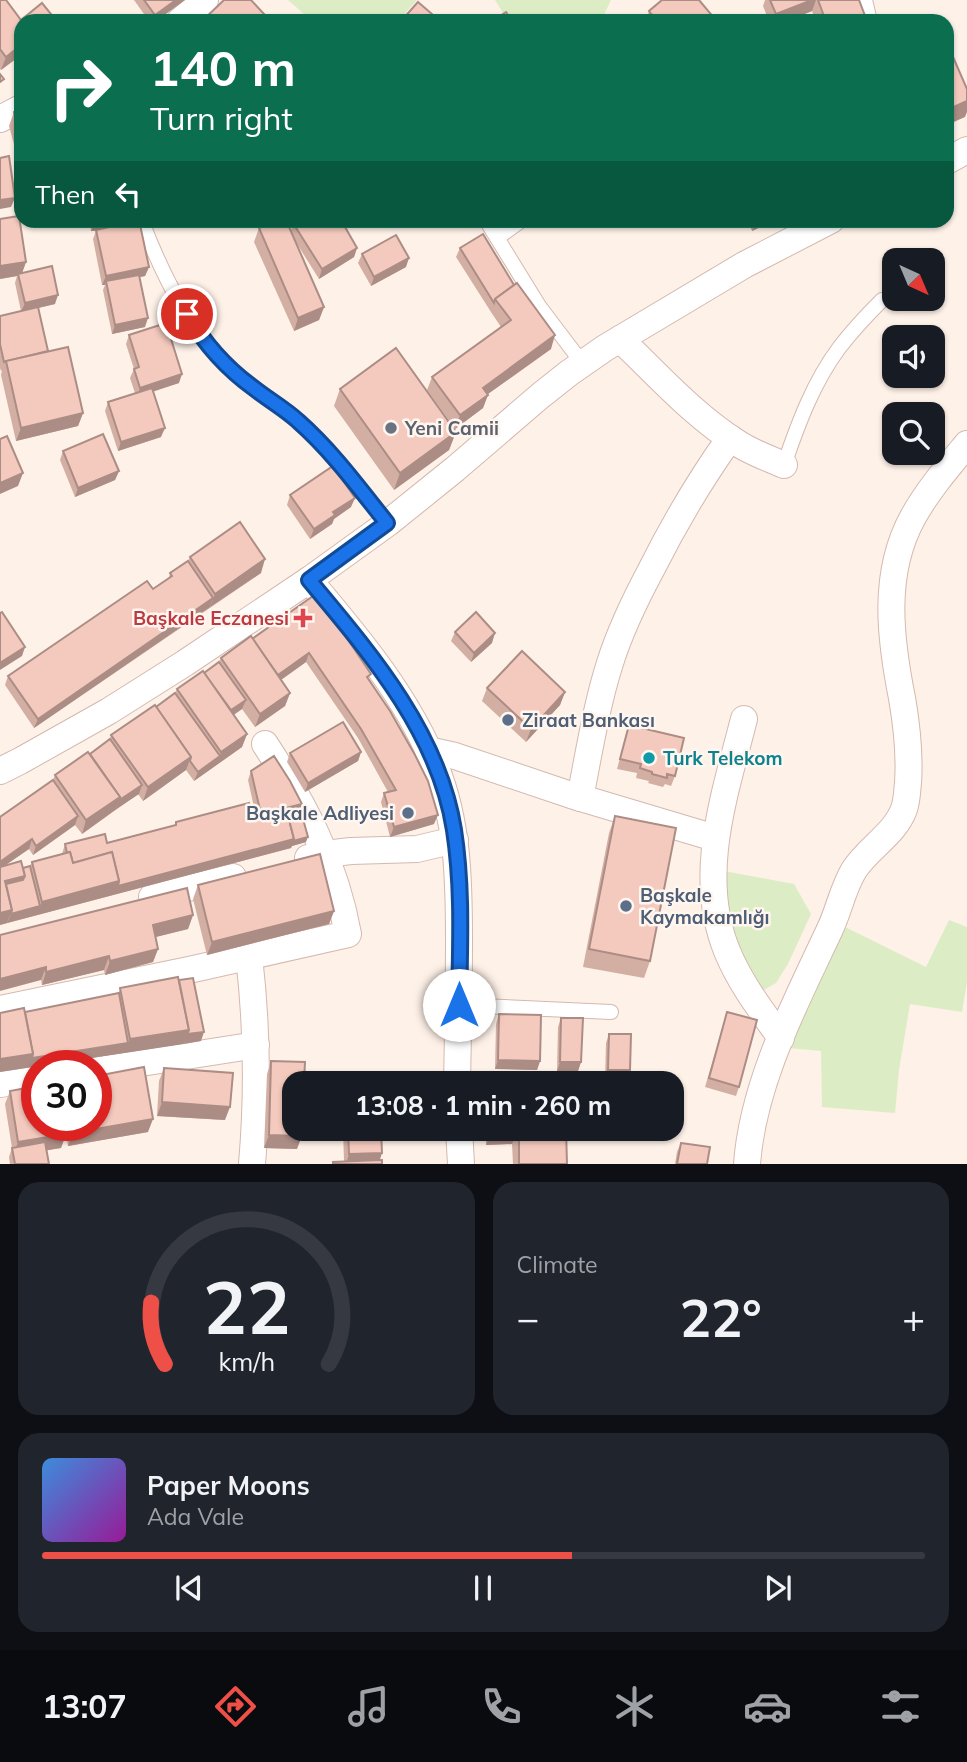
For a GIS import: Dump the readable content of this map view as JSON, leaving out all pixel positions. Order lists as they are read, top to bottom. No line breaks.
{"places":{"other":["Yeni Camii","Ziraat Bankası","Turk Telekom","Başkale Adliyesi","Başkale Kaymakamlığı"],"health":["Başkale Eczanesi"]},"north":"bottom right","page":{"turn":["140 m","Turn right"],"then":"Then","limit":"30","trip":"13:08 · 1 min · 260 m","tile":"Climate","heat":["−","22°","+"],"song":["Paper Moons","Ada Vale"],"tabs":"13:07","gauge":["22","km/h"]}}
